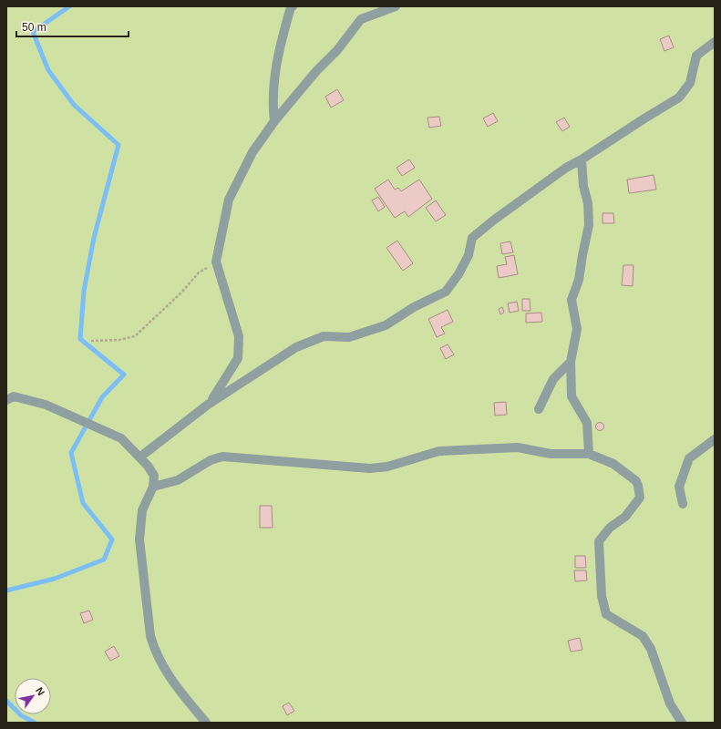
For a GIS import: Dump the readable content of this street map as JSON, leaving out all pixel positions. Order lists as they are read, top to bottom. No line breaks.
{"scale_bar":"50 m","north":"top right"}
